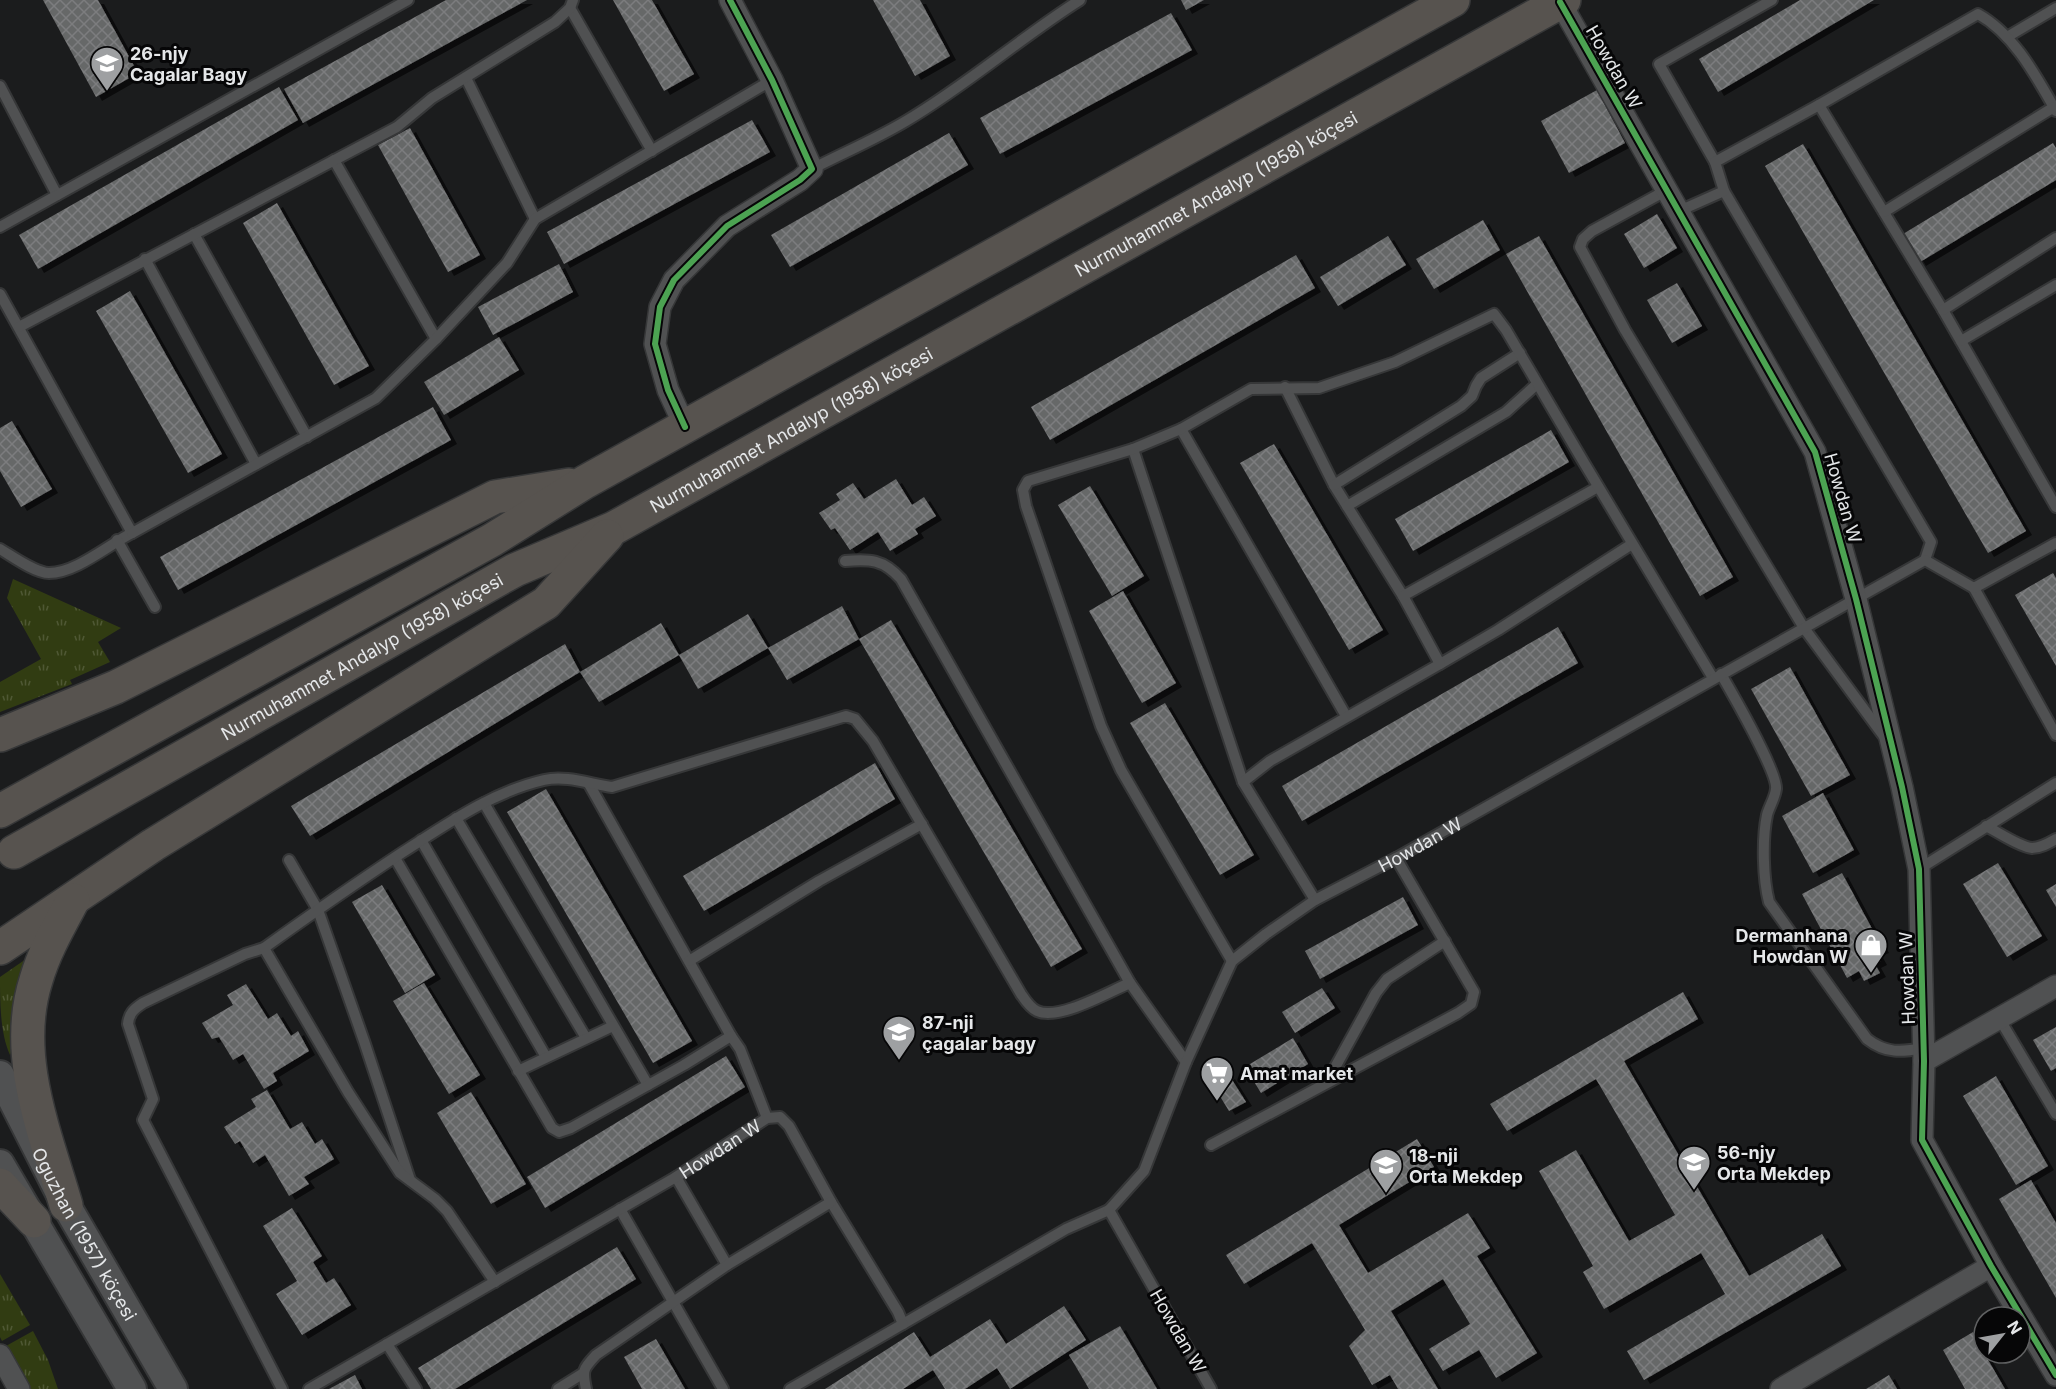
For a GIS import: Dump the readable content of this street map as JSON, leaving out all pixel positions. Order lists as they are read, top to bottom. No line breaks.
{"streets":{"main road":["Nurmuhammet Andalyp (1958) köçesi","Oguzhan (1957) köçesi"],"street":["Howdan W"]},"crossings":[["Howdan W","Nurmuhammet Andalyp (1958) köçesi"]],"places":{"school or university":["26-njy Cagalar Bagy","87-nji çagalar bagy","56-njy Orta Mekdep","18-nji Orta Mekdep"],"shop":["Dermanhana Howdan W"],"supermarket":["Amat market"]},"north":"top right"}
